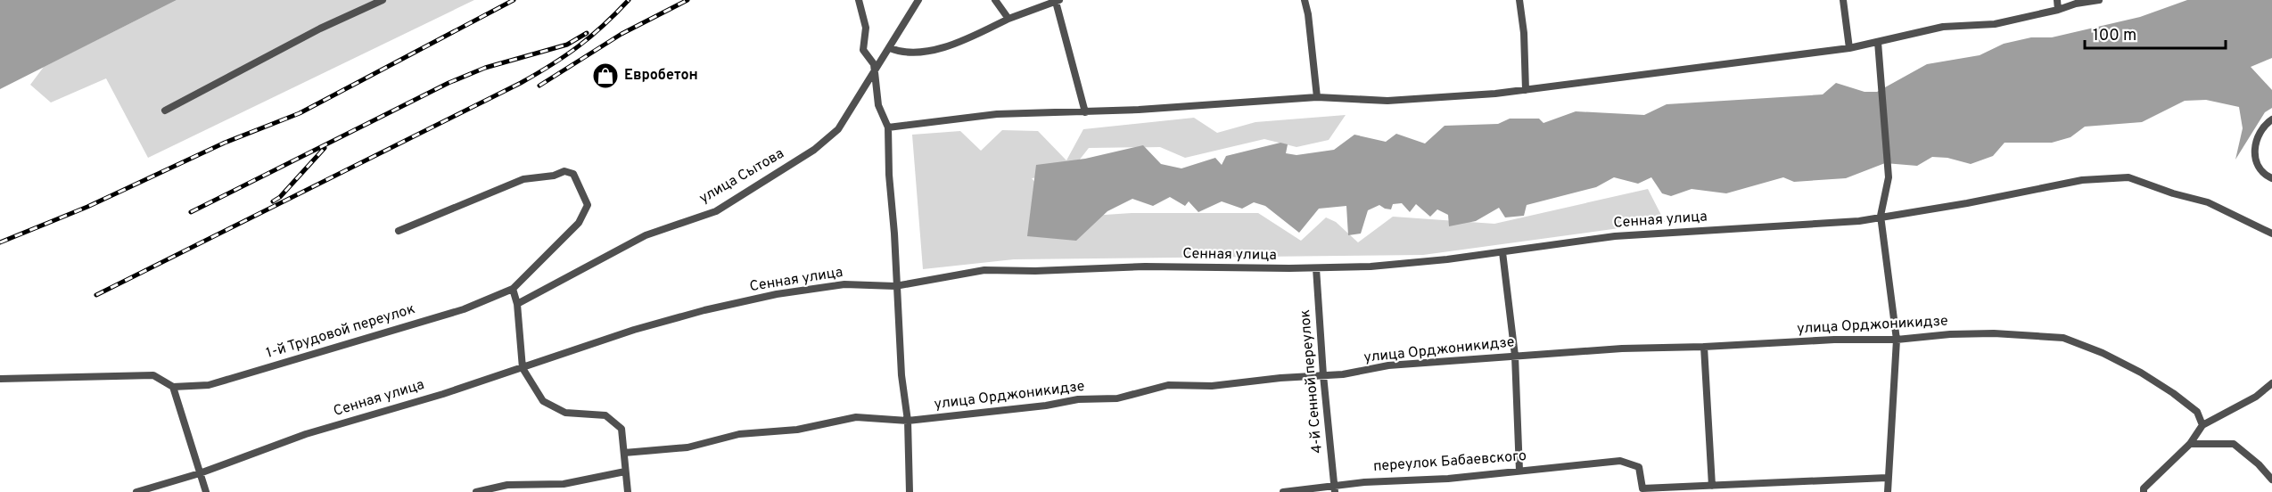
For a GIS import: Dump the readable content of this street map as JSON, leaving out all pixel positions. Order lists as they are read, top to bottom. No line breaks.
{"streets":{"street":["улица Сытова","Сенная улица","улица Орджоникидзе","1-й Трудовой переулок","4-й Сенной переулок","переулок Бабаевского"]},"crossings":[["Сенная улица","4-й Сенной переулок"],["улица Орджоникидзе","4-й Сенной переулок"],["4-й Сенной переулок","переулок Бабаевского"]],"places":{"shop":["Евробетон"]},"scale_bar":"100 m"}
